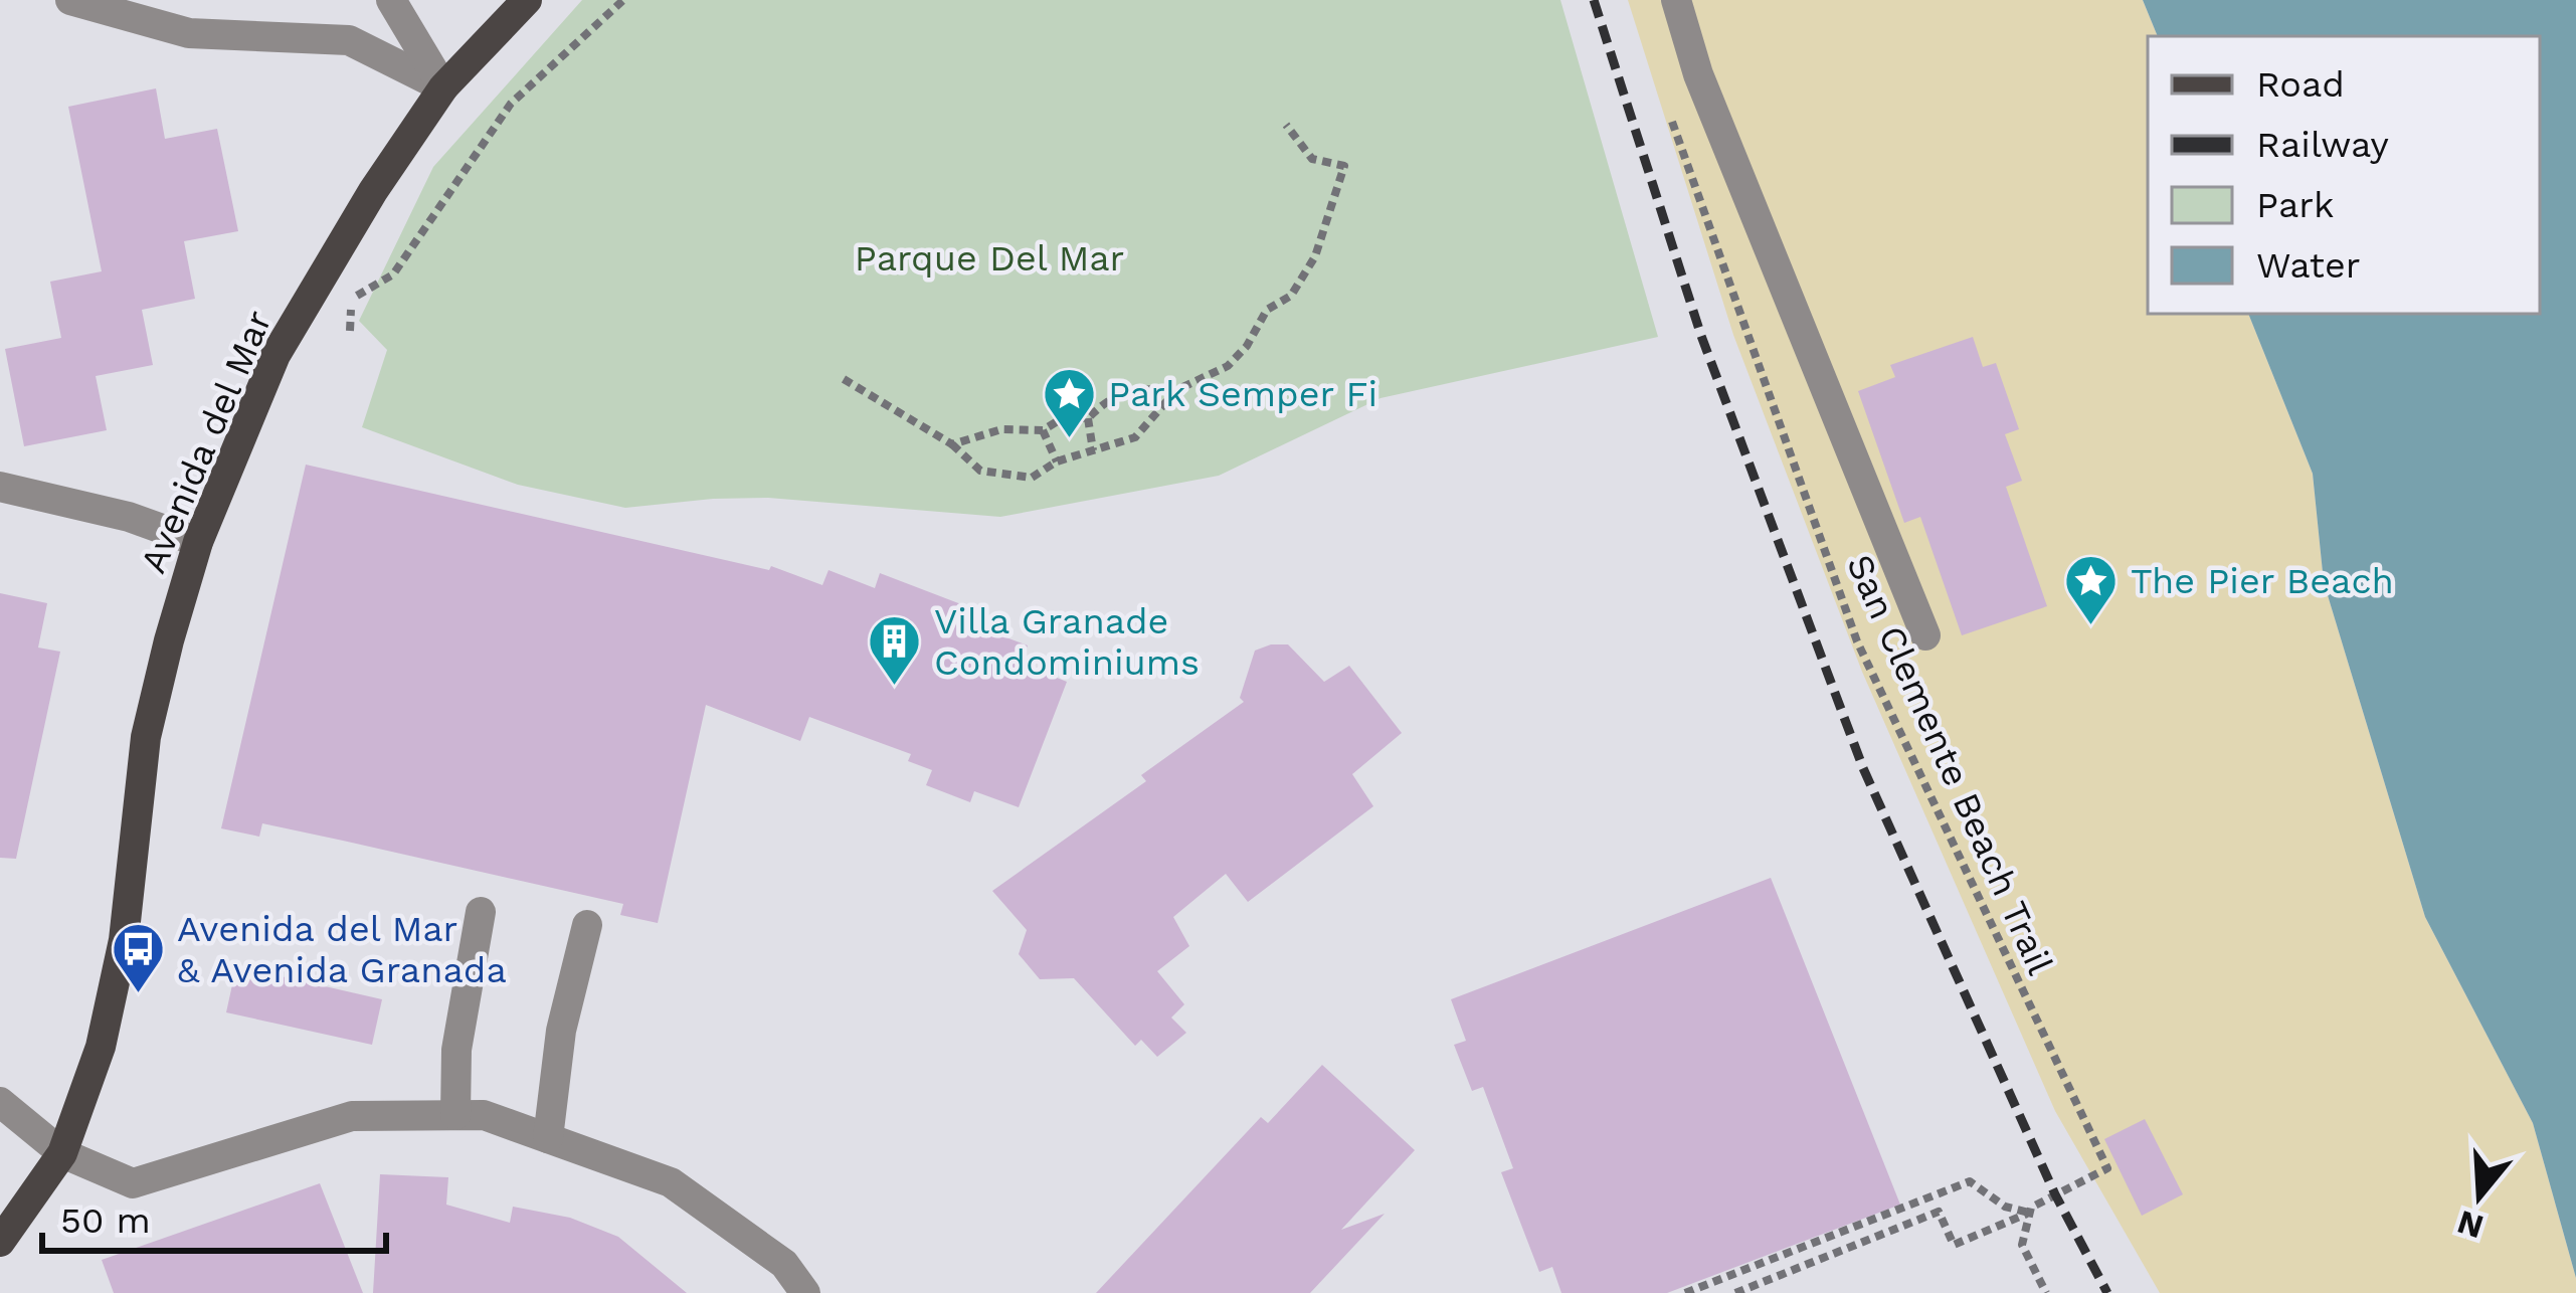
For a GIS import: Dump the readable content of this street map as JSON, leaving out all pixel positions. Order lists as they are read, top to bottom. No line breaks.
{"streets":{"main road":["Avenida del Mar"],"path":["San Clemente Beach Trail"]},"parks":["Parque Del Mar"],"places":{"place":["Park Semper Fi","The Pier Beach"],"building":["Villa Granade Condominiums"],"bus stop":["Avenida del Mar & Avenida Granada"]},"legend":["Road","Railway","Park","Water"],"scale_bar":"50 m","north":"bottom"}
